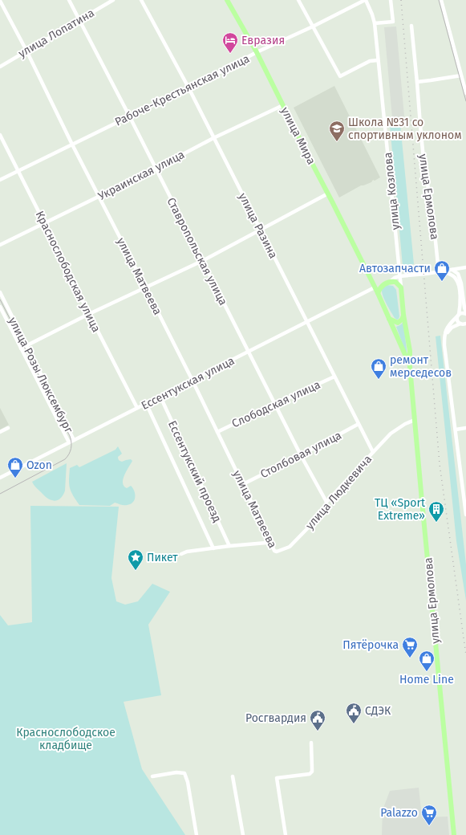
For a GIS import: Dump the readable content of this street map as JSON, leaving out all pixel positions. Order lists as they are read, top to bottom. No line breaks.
{"streets":{"main road":["улица Мира","улица Ермолова"],"street":["улица Лопатина","Рабоче-Крестьянская улица","Украинская улица","улица Козлова","улица Разина","Ставропольская улица","Краснослободская улица","улица Матвеева","улица Розы Люксембург","Ессентукская улица","Слободская улица","Столбовая улица","Ессентукский проезд","улица Людкевича"]},"crossings":[["улица Лопатина","Ставропольская улица"],["улица Лопатина","улица Матвеева"],["Рабоче-Крестьянская улица","улица Мира"],["Рабоче-Крестьянская улица","улица Козлова"],["Рабоче-Крестьянская улица","улица Разина"],["Рабоче-Крестьянская улица","Ставропольская улица"],["Рабоче-Крестьянская улица","Краснослободская улица"],["Рабоче-Крестьянская улица","улица Матвеева"],["улица Мира","Украинская улица"],["улица Мира","улица Козлова"],["улица Мира","улица Ермолова"],["улица Мира","Ессентукская улица"],["Украинская улица","улица Разина"],["Украинская улица","Ставропольская улица"],["Украинская улица","Краснослободская улица"],["Украинская улица","улица Матвеева"],["улица Ермолова","улица Людкевича"],["улица Разина","Ессентукская улица"],["улица Разина","Слободская улица"],["улица Разина","Столбовая улица"],["улица Разина","улица Людкевича"],["Ставропольская улица","Ессентукская улица"],["Ставропольская улица","Слободская улица"],["Ставропольская улица","Столбовая улица"],["Ставропольская улица","улица Людкевича"],["Краснослободская улица","Ессентукская улица"],["улица Матвеева","Ессентукская улица"],["улица Матвеева","Слободская улица"],["улица Матвеева","Столбовая улица"],["улица Матвеева","улица Людкевича"],["улица Розы Люксембург","Ессентукская улица"],["Ессентукская улица","Ессентукский проезд"]],"parks":["Краснослободское кладбище"],"places":{"hotel":["Евразия"],"school or university":["Школа №31 со спортивным уклоном"],"shop":["Автозапчасти","ремонт мерседесов","Ozon","Home Line"],"building":["ТЦ «Sport Extreme»"],"place":["Пикет"],"supermarket":["Пятёрочка","Palazzo"],"public building":["СДЭК","Росгвардия"]}}
